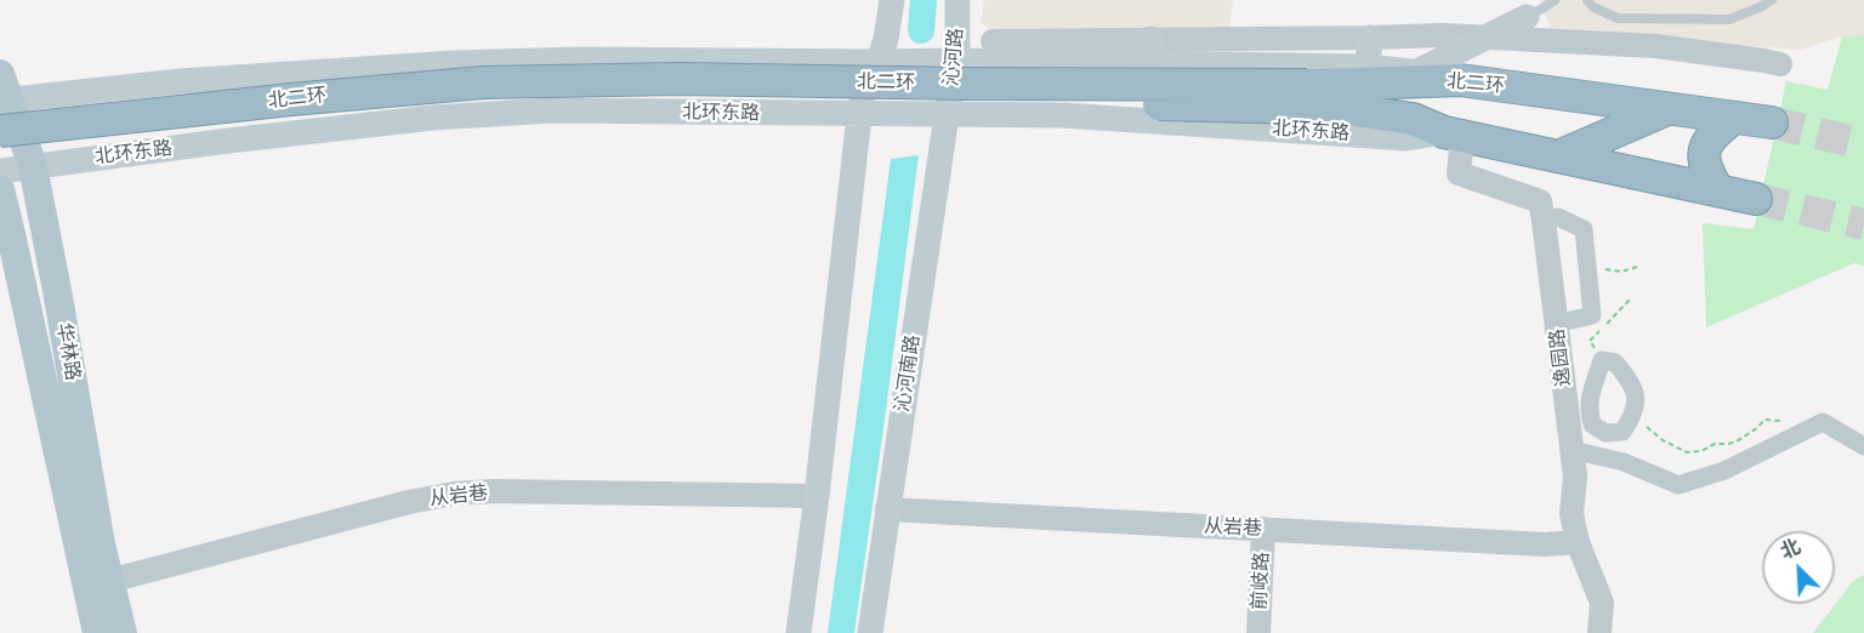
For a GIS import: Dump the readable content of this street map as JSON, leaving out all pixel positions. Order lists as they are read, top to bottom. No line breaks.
{"streets":{"highway":["北二环"],"main road":["沁河路","北环东路","华林路","沁河南路"],"street":["逸园路","从岩巷","前岐路"]},"crossings":[["沁河路","北环东路"],["沁河路","沁河南路"],["北二环","北环东路"],["北二环","逸园路"],["北环东路","华林路"],["北环东路","逸园路"],["北环东路","沁河南路"],["华林路","从岩巷"],["逸园路","从岩巷"],["沁河南路","从岩巷"],["从岩巷","前岐路"]],"north":"top left"}
